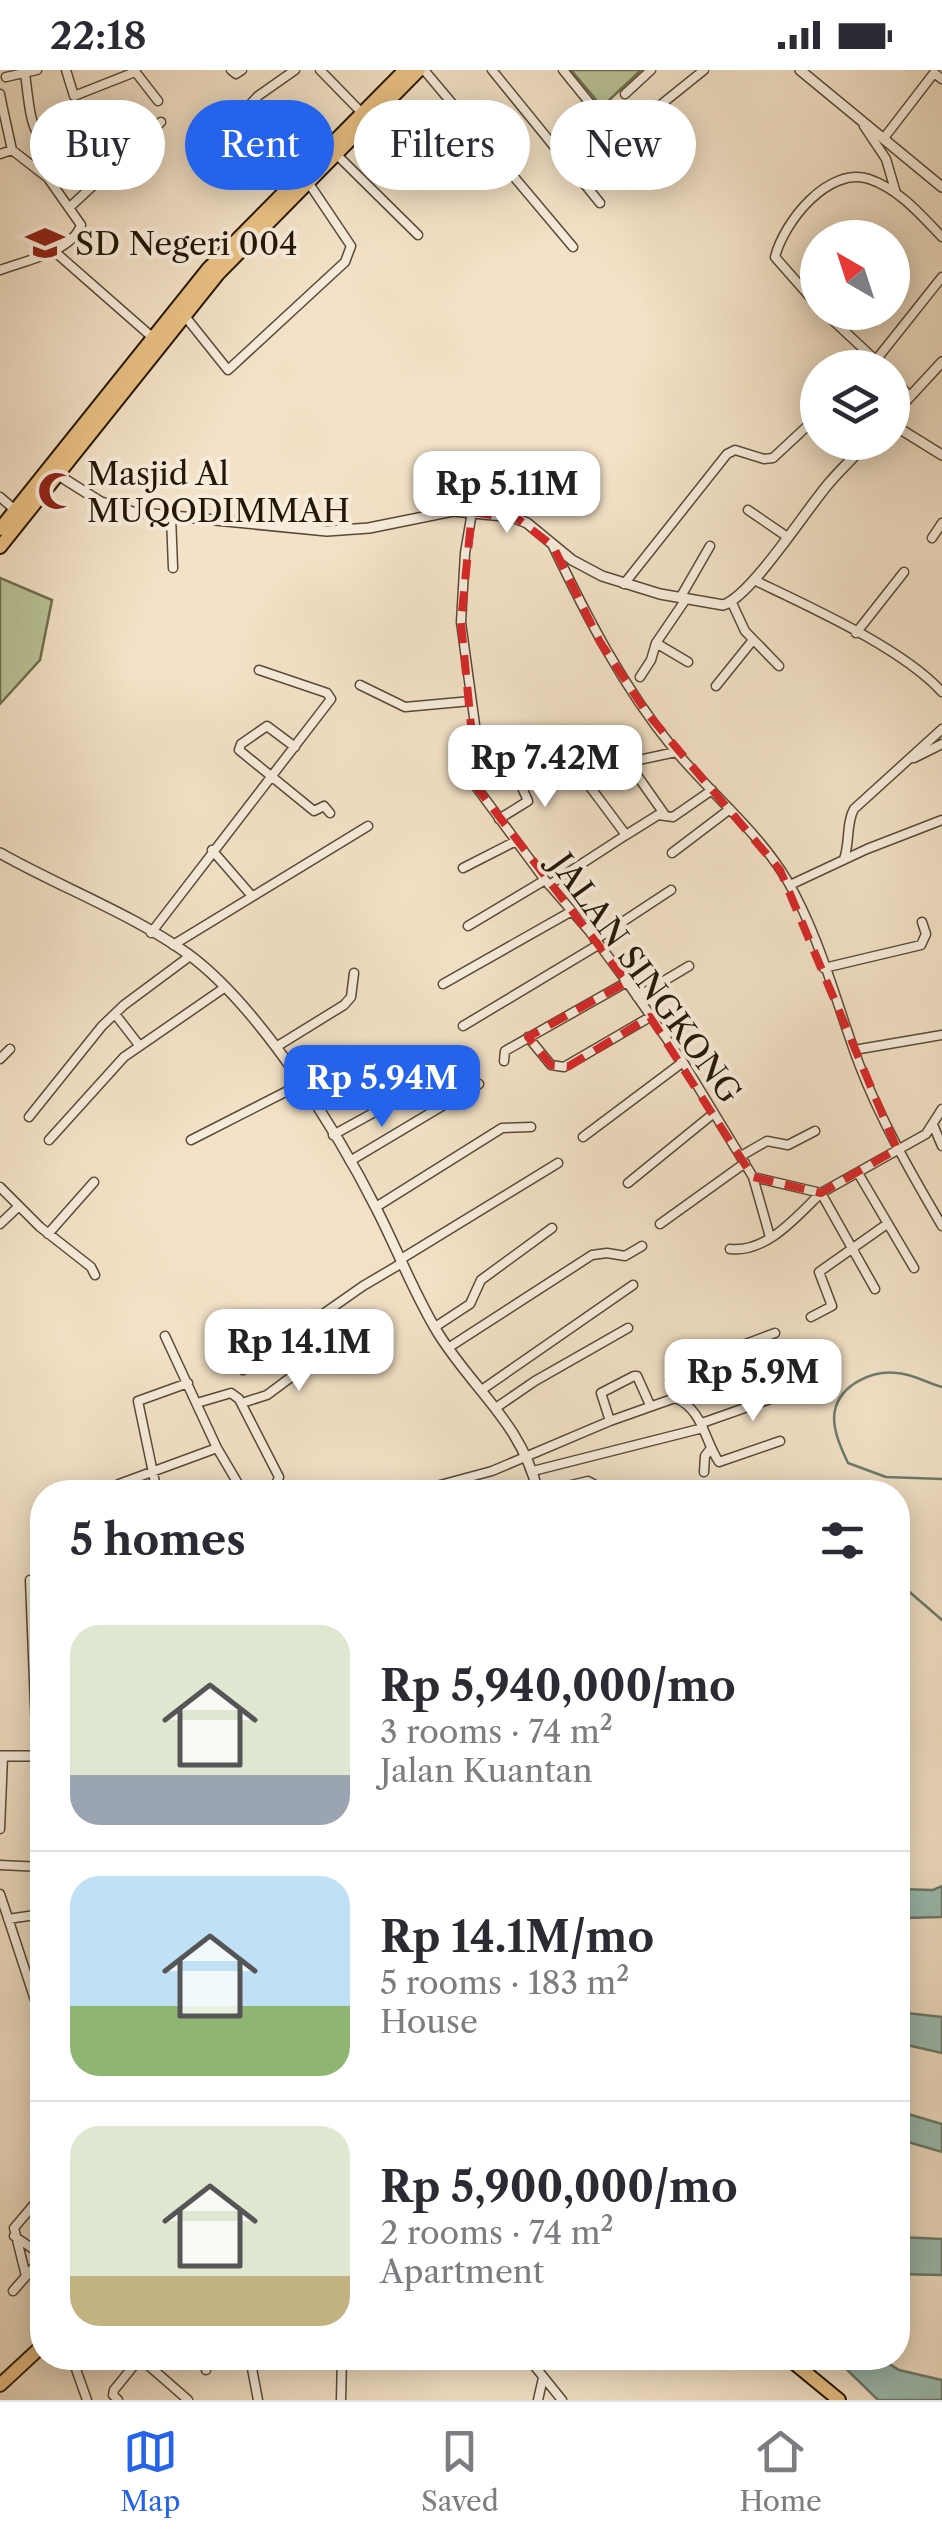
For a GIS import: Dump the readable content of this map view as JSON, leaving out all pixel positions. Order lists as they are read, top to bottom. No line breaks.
{"streets":{"street":["JALAN SINGKONG"]},"places":{"school or university":["SD Negeri 004"],"mosque":["Masjid Al MUQODIMMAH"]},"north":"top left","page":{"status":"22:18","chip":["Buy","Rent","Filters","New"],"price":["Rp 5.11M","Rp 7.42M","Rp 5.94M","Rp 14.1M","Rp 5.9M"],"heading":"5 homes","list":[{"name":"Rp 5,940,000/mo","note":"3 rooms · 74 m² · Jalan Kuantan"},{"name":"Rp 14.1M/mo","note":"5 rooms · 183 m² · House"},{"name":"Rp 5,900,000/mo","note":"2 rooms · 74 m² · Apartment"}],"tabs":["Map","Saved","Home"]}}
